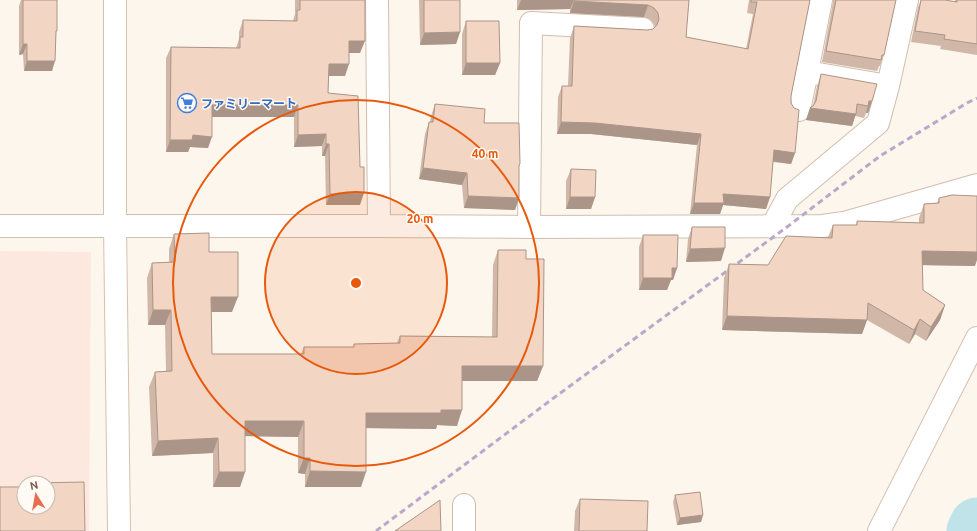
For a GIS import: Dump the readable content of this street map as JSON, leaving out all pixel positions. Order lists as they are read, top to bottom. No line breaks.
{"places":{"supermarket":["ファミリーマート"]},"north":"top","rings":["40 m","20 m"]}
